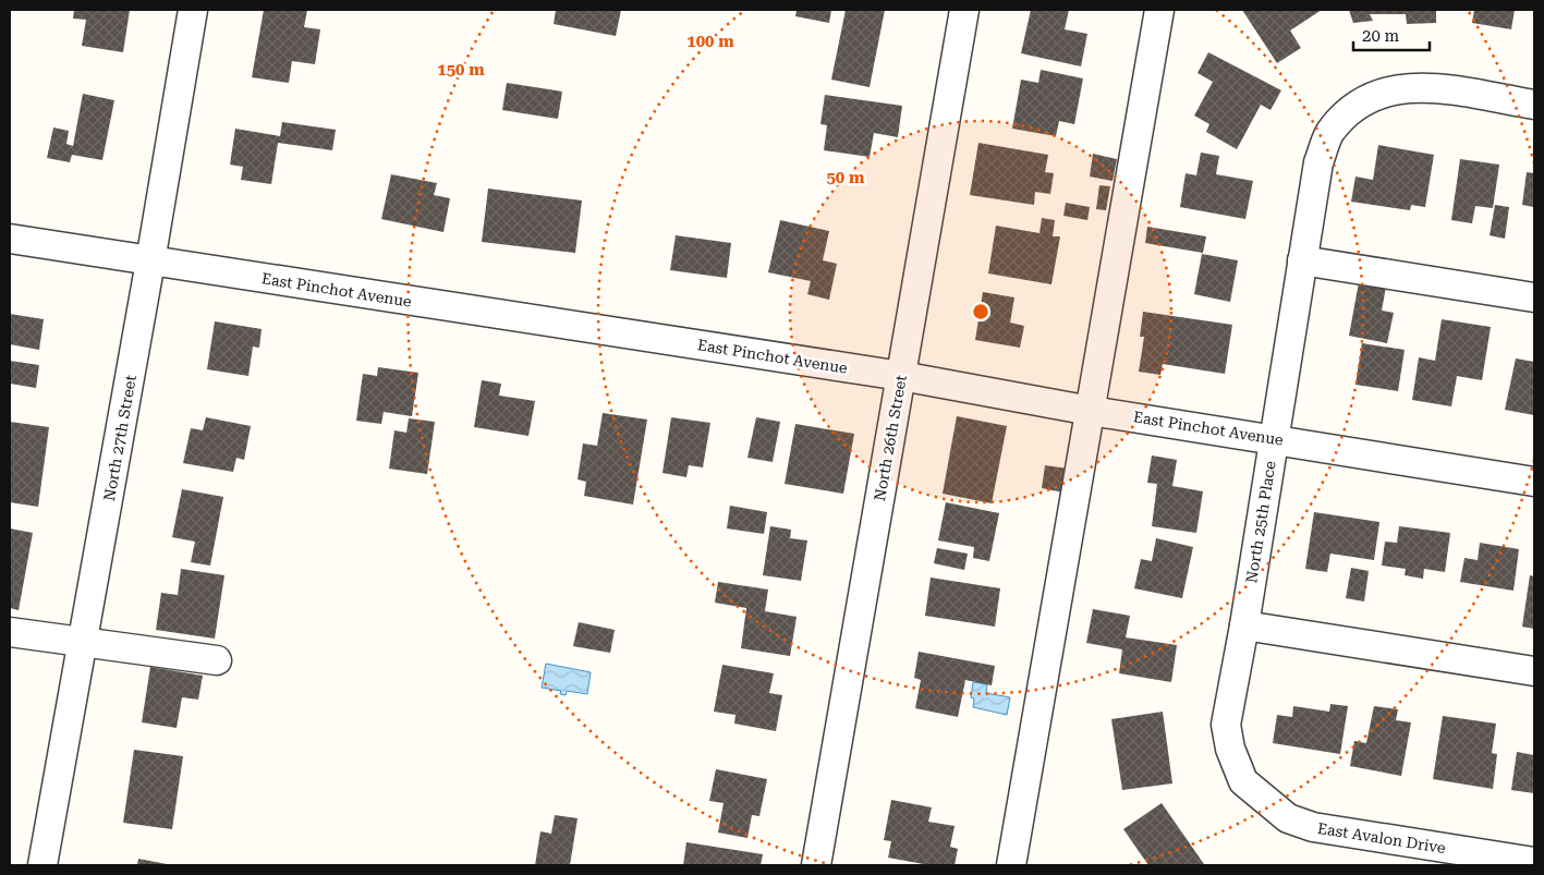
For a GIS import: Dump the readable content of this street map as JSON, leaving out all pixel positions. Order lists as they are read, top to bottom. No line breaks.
{"streets":{"street":["East Pinchot Avenue","North 27th Street","North 26th Street","North 25th Place","East Avalon Drive"]},"crossings":[["East Pinchot Avenue","North 27th Street"],["East Pinchot Avenue","North 26th Street"],["East Pinchot Avenue","North 25th Place"],["North 25th Place","East Avalon Drive"]],"scale_bar":"20 m","rings":["100 m","150 m","50 m"]}
